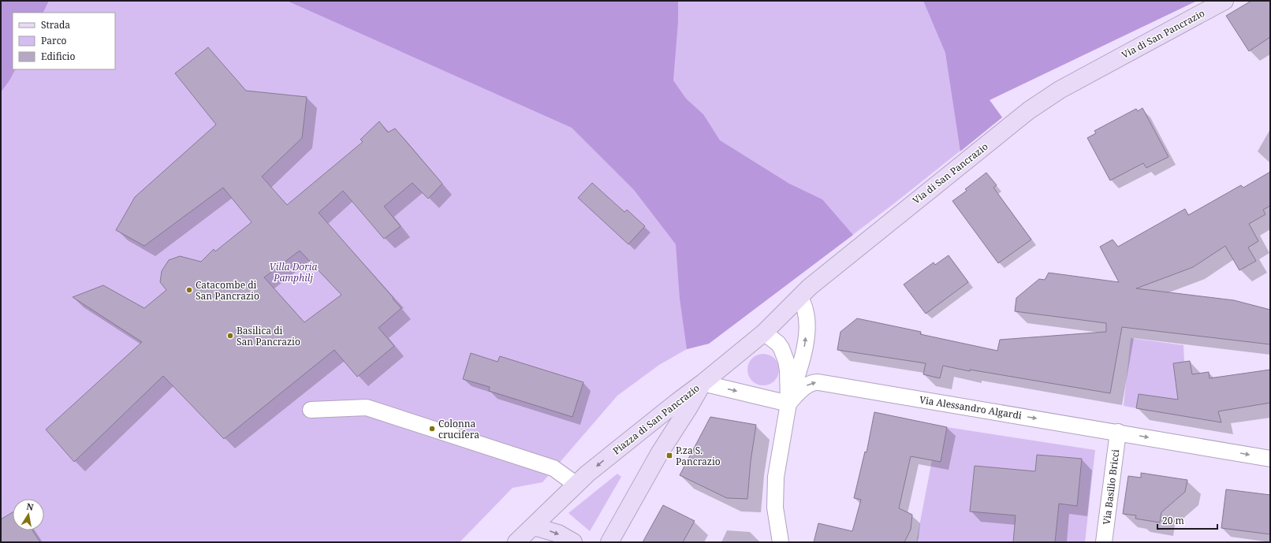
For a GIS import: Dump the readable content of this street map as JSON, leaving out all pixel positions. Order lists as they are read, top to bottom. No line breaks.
{"streets":{"street":["Via di San Pancrazio","Via Alessandro Algardi","Piazza di San Pancrazio","Via Basilio Bricci"]},"crossings":[["Via di San Pancrazio","Piazza di San Pancrazio"],["Via Alessandro Algardi","Via Basilio Bricci"]],"one_way":["Via Alessandro Algardi"],"parks":["Villa Doria Pamphilj"],"places":{"other":["Catacombe di San Pancrazio","Basilica di San Pancrazio","Colonna crucifera"],"transit":["P.za S. Pancrazio"]},"legend":["Strada","Parco","Edificio"],"scale_bar":"20 m","north":"top"}
